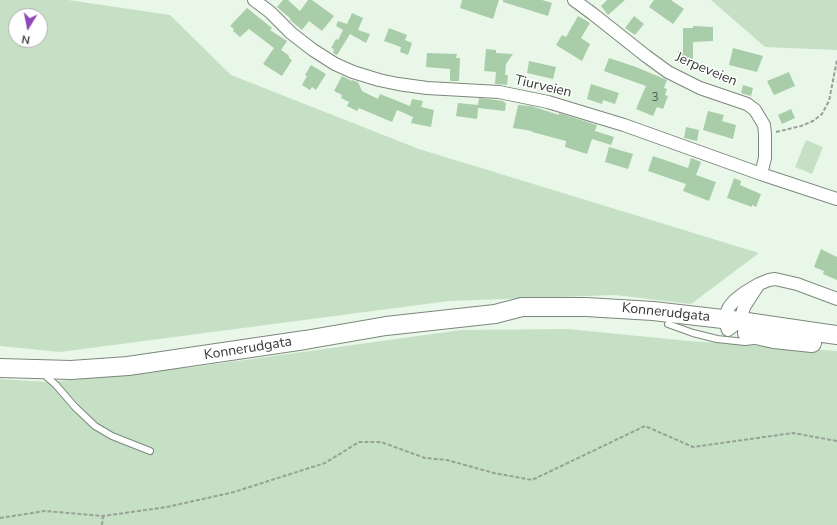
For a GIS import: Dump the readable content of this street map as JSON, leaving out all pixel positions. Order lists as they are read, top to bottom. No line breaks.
{"streets":{"main road":["Konnerudgata"],"street":["Jerpeveien","Tiurveien"]},"crossings":[["Jerpeveien","Tiurveien"]],"house_numbers":["3"],"north":"bottom"}
